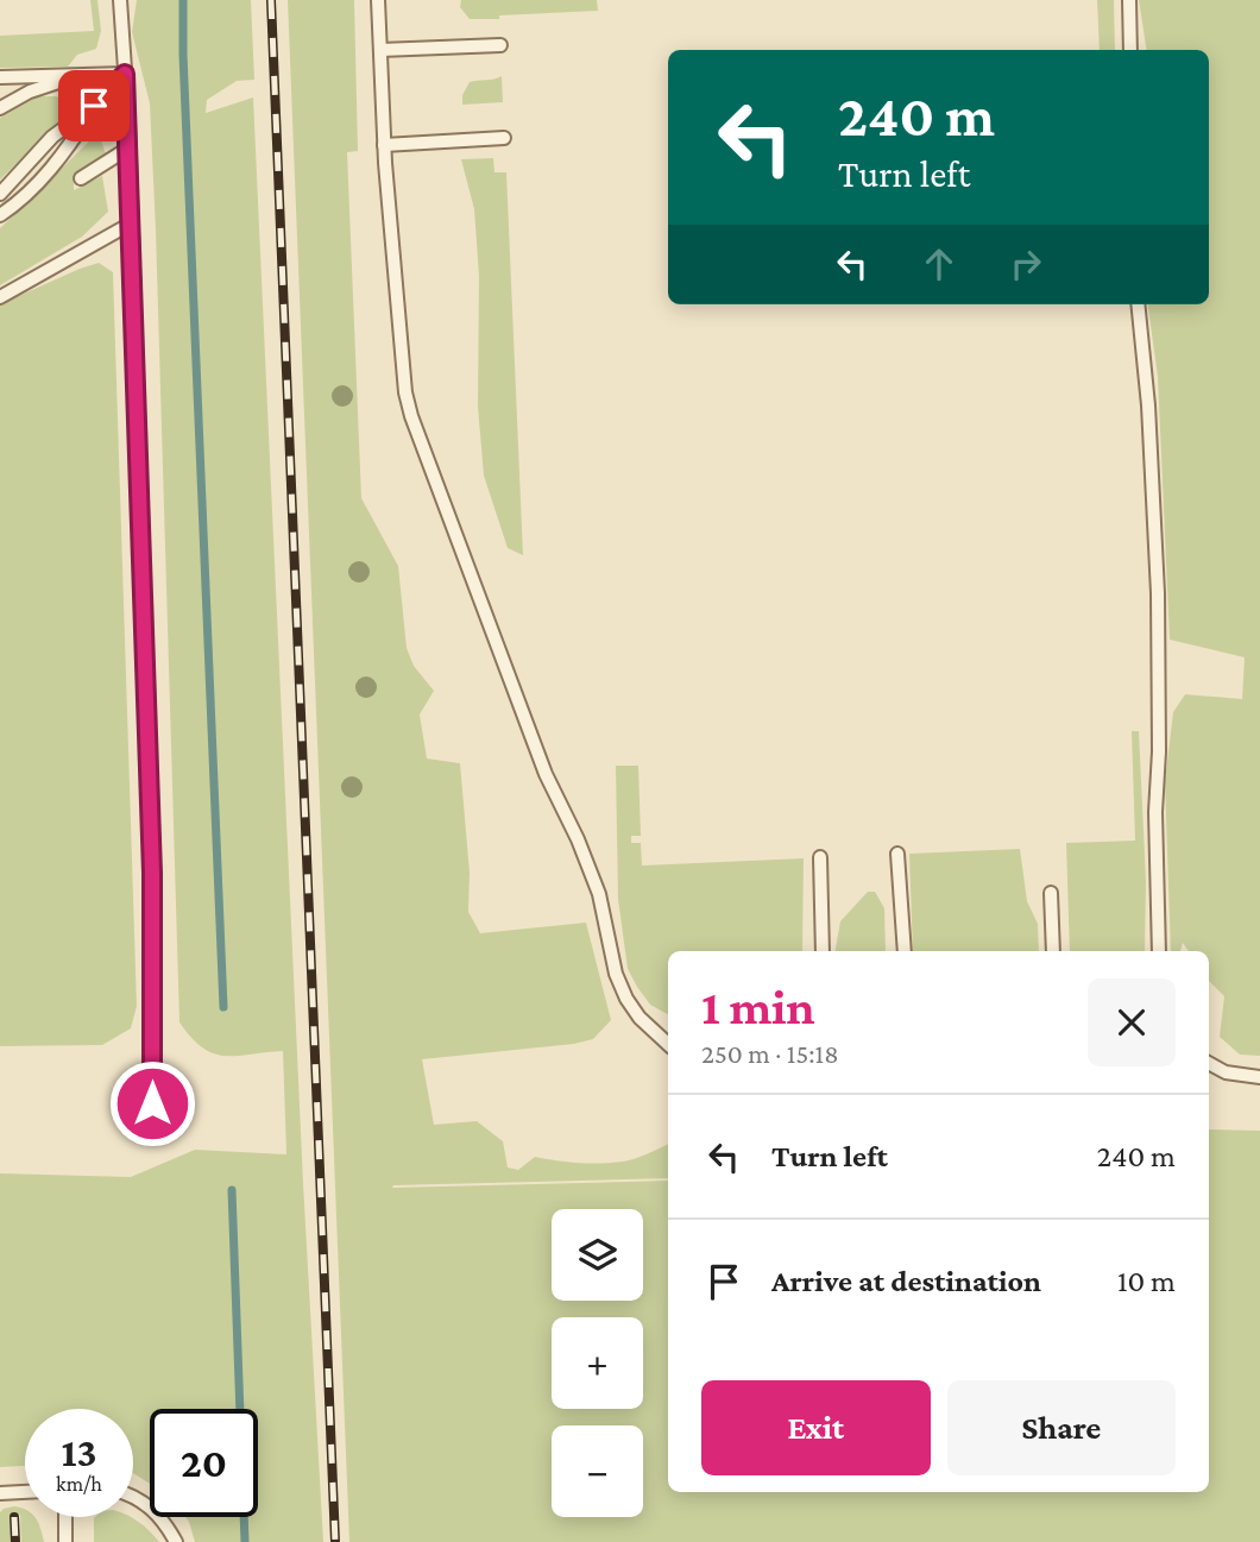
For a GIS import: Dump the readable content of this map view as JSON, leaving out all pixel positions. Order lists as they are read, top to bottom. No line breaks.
{"page":{"turn":["240 m","Turn left"],"heading":["1 min","250 m · 15:18"],"list":[{"name":"Turn left","value":"240 m"},{"name":"Arrive at destination","value":"10 m"}],"map_buttons":["+","−"],"buttons":["Exit","Share"],"speed":"13 km/h","limit":"20"}}
